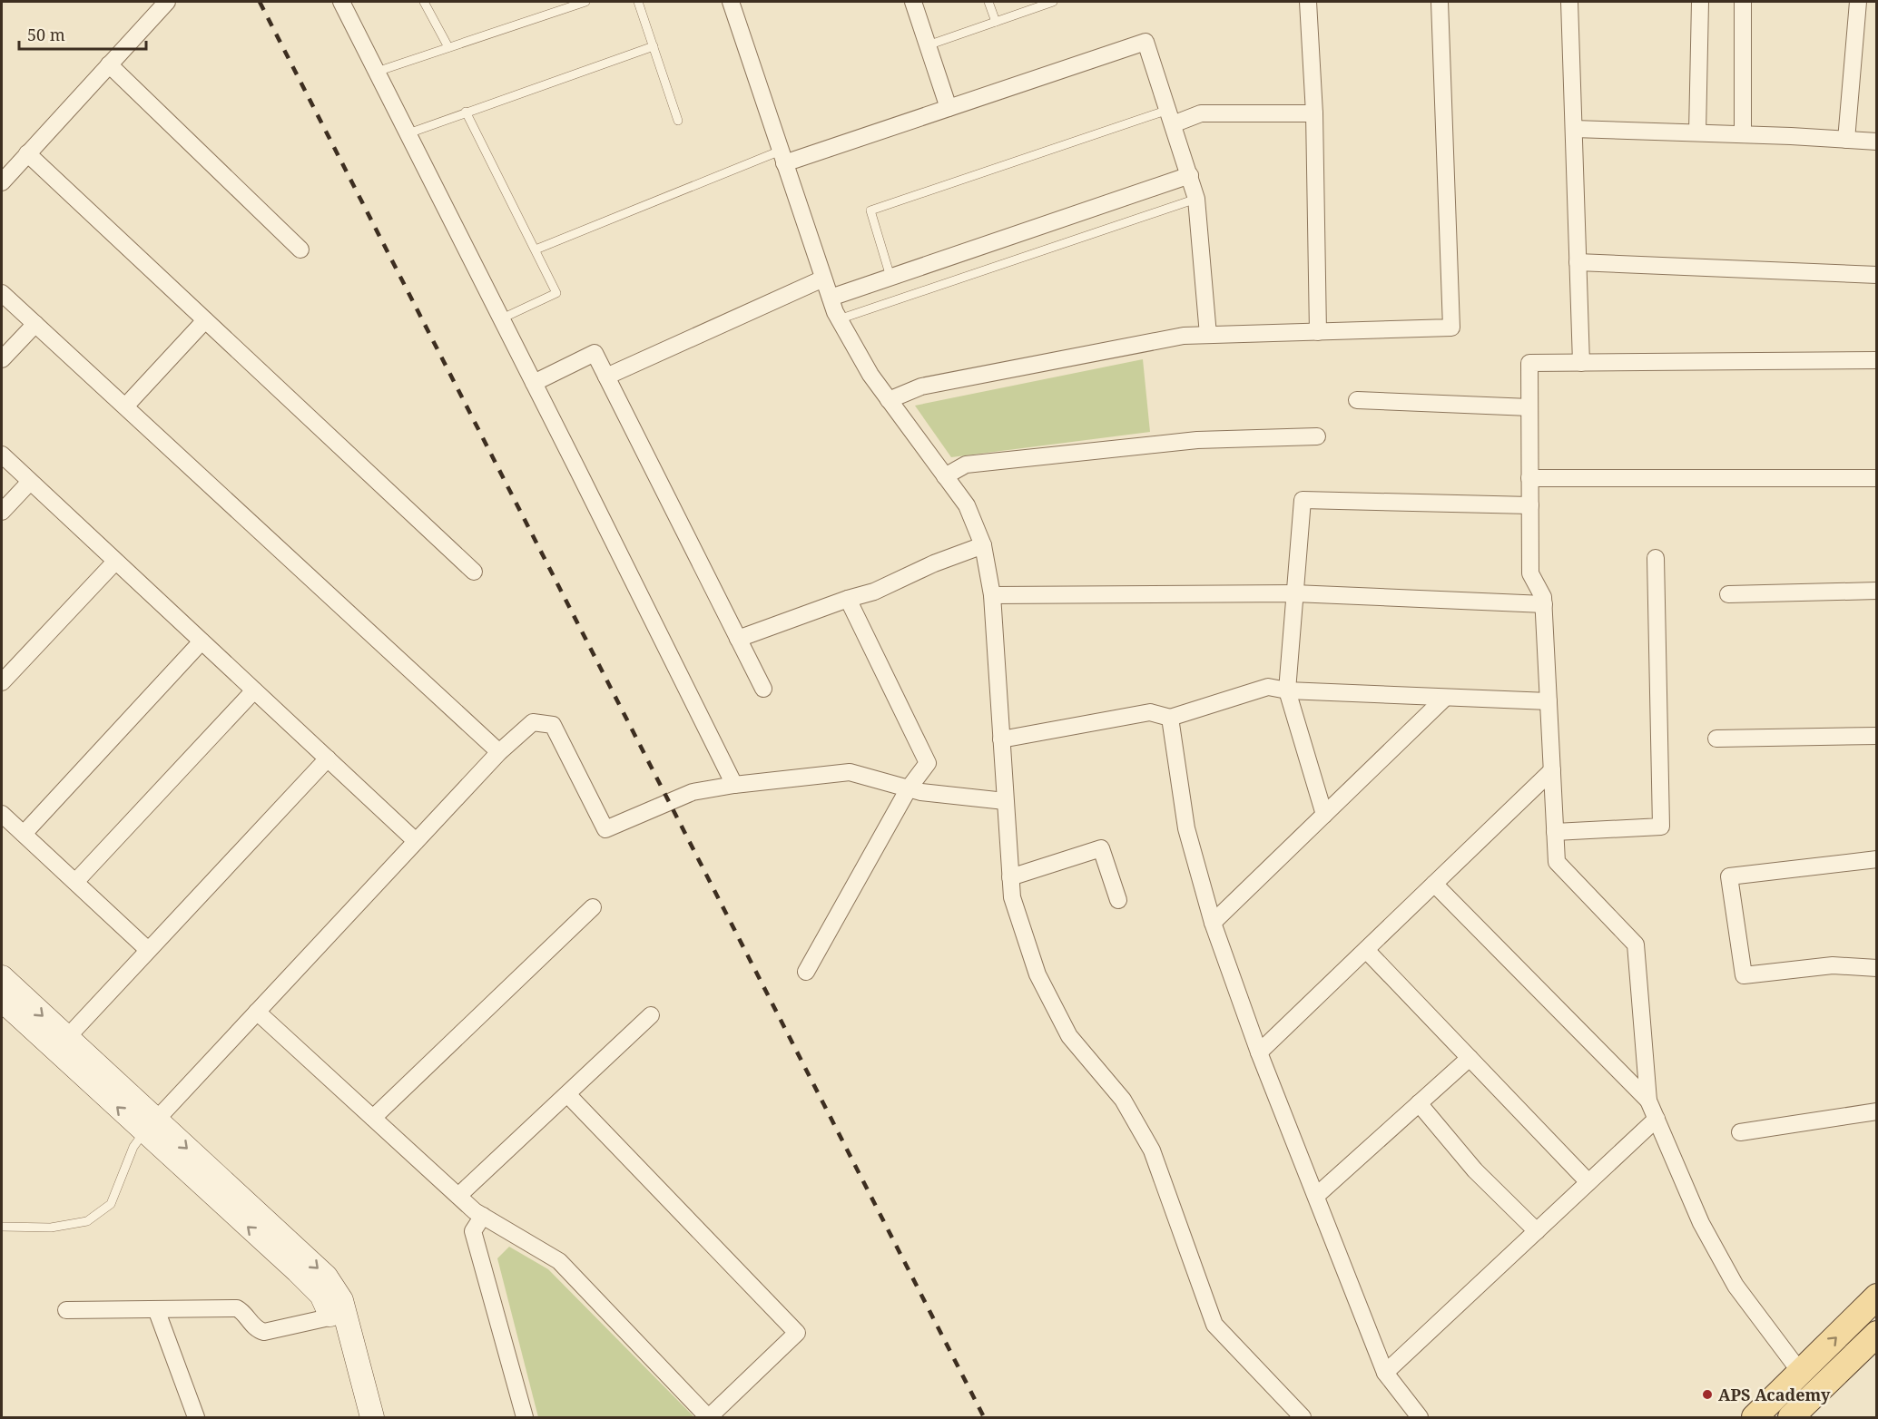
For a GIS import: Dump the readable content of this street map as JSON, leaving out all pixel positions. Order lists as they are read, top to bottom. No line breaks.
{"places":["APS Academy"],"scale_bar":"50 m"}
